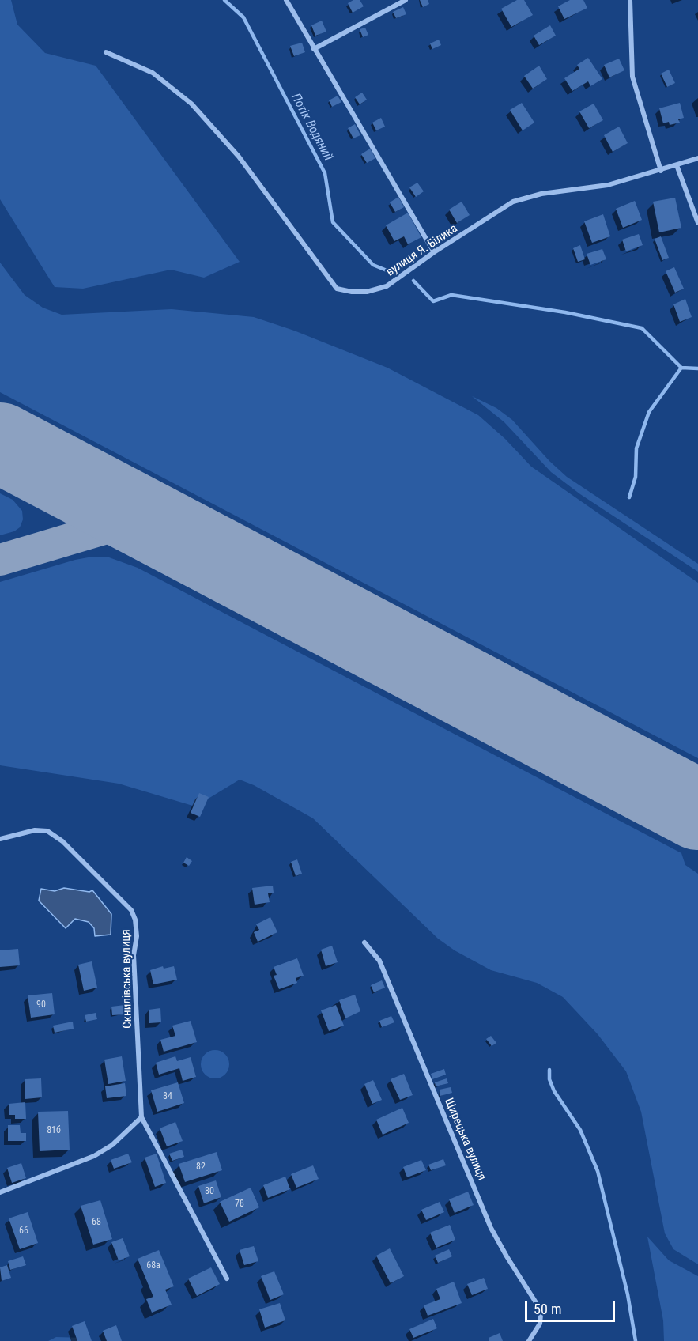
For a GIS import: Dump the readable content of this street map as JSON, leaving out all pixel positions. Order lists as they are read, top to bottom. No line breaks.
{"streets":{"street":["вулиця Я. Білика","Скнилівська вулиця","Щирецька вулиця"]},"water":["Потік Водяний"],"house_numbers":["90","84","81б","82","80","78","68","66","68а"],"scale_bar":"50 m"}
